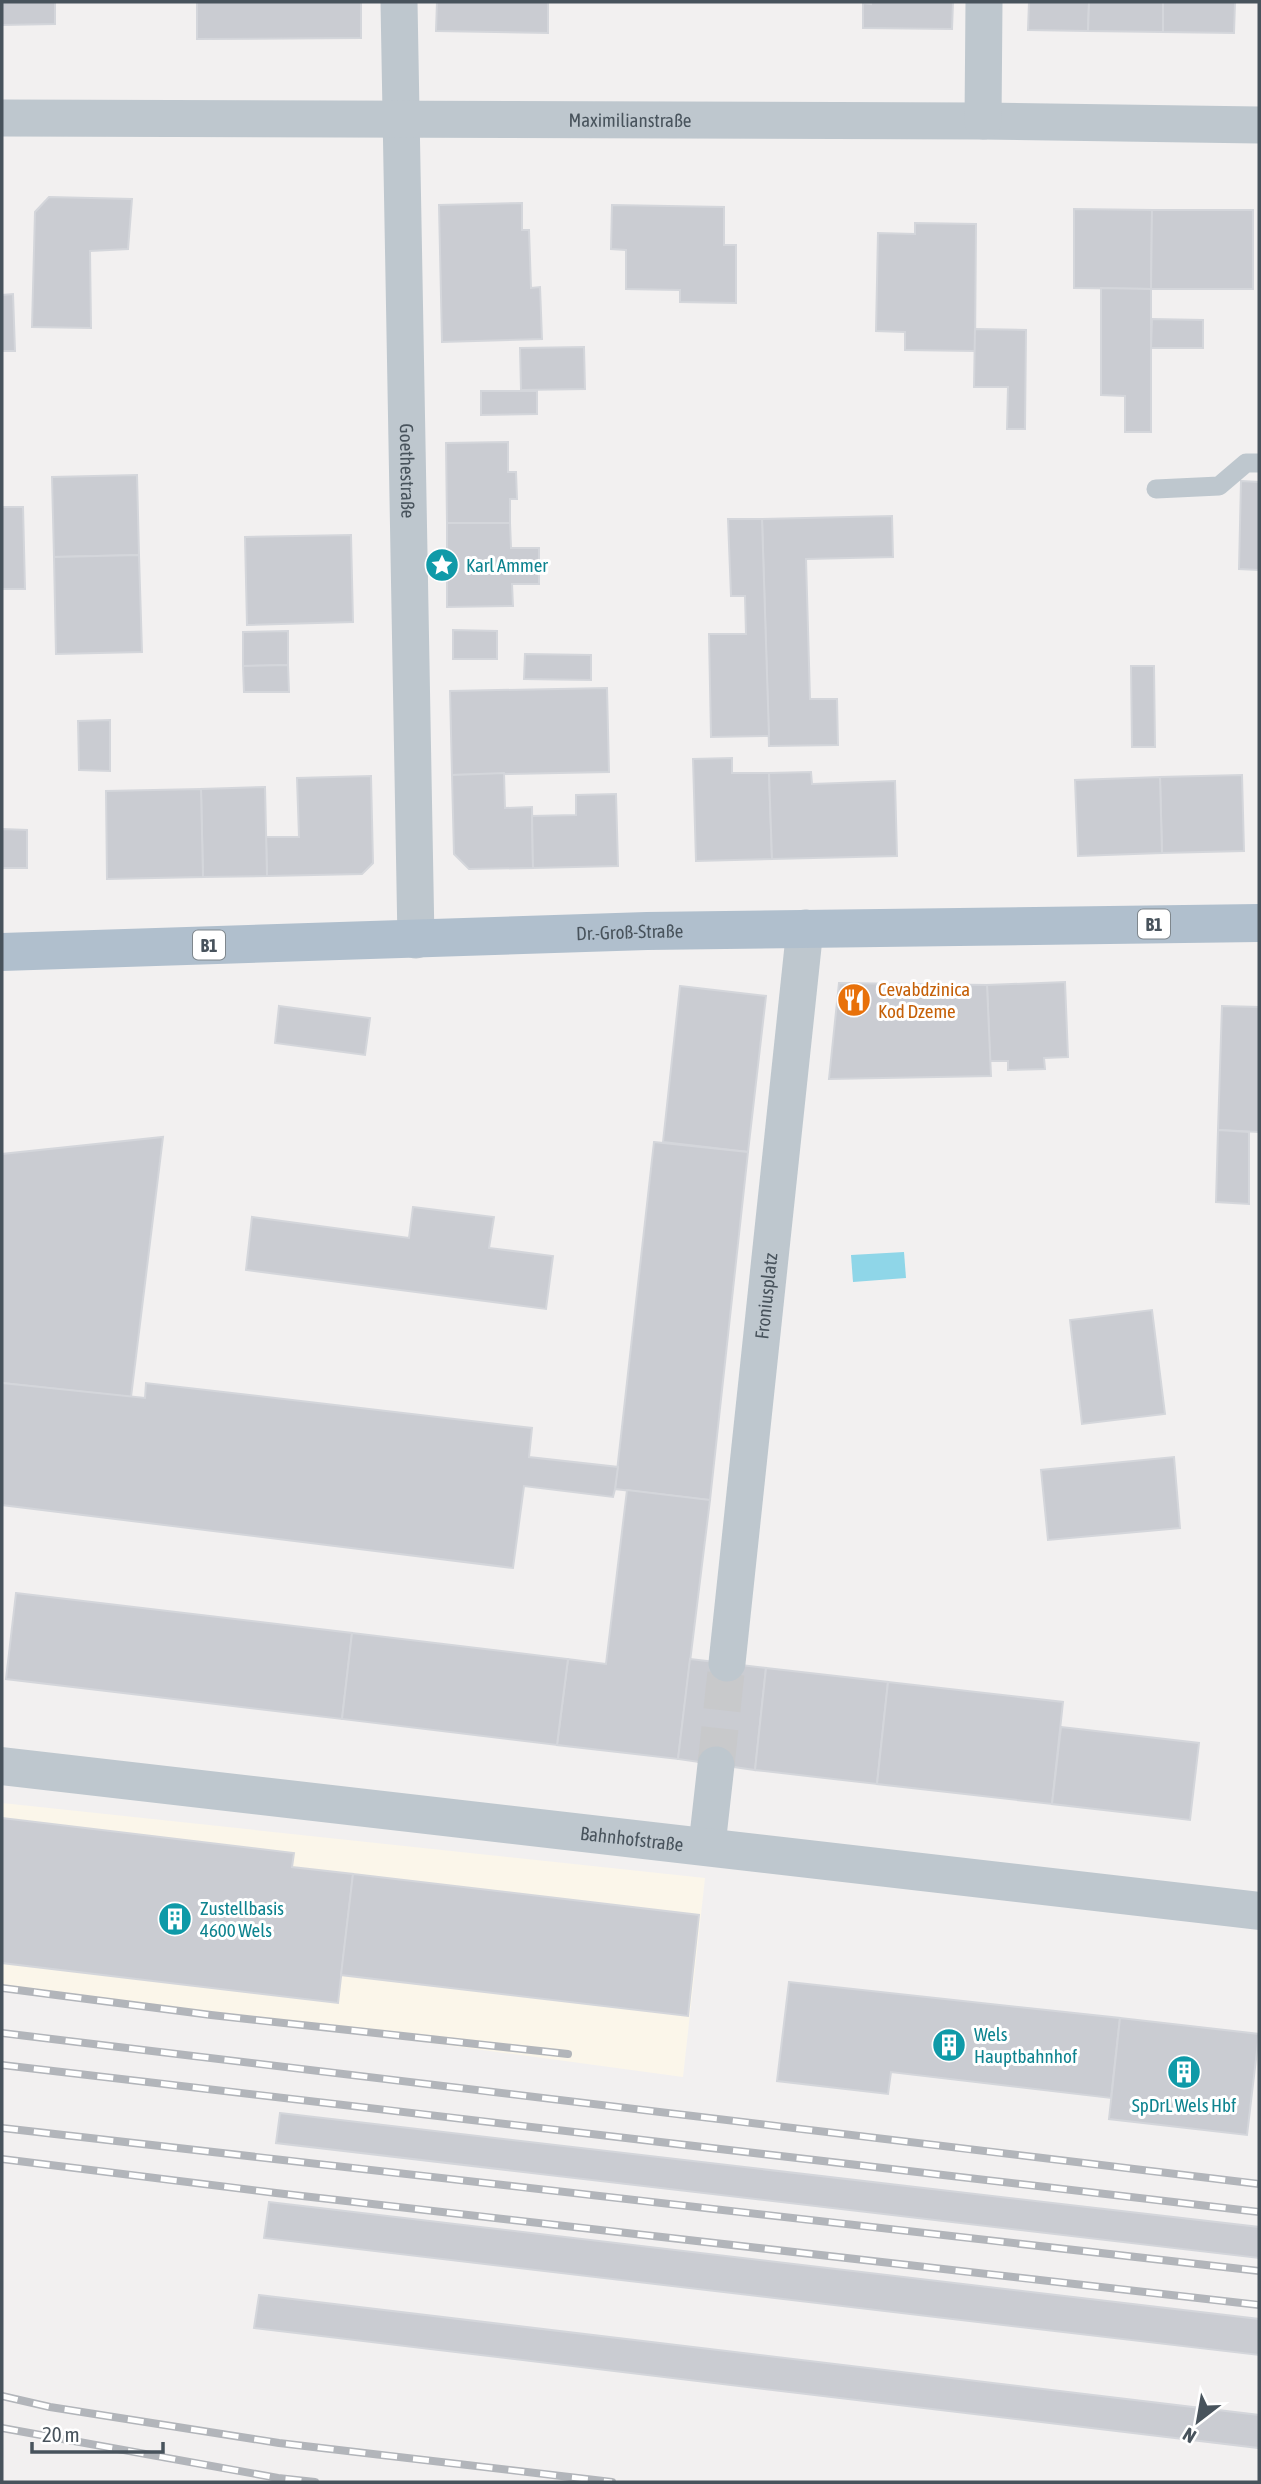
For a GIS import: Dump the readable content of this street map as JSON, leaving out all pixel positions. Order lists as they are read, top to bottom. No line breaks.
{"streets":{"main road":["B1","Dr.-Groß-Straße"],"street":["Maximilianstraße","Goethestraße","Froniusplatz","Bahnhofstraße"]},"crossings":[["Maximilianstraße","Goethestraße"],["Goethestraße","Dr.-Groß-Straße"],["Dr.-Groß-Straße","Froniusplatz"]],"places":{"place":["Karl Ammer"],"restaurant":["Cevabdzinica Kod Dzeme"],"building":["Zustellbasis 4600 Wels","Wels Hauptbahnhof","SpDrL Wels Hbf"]},"scale_bar":"20 m","north":"bottom left"}
